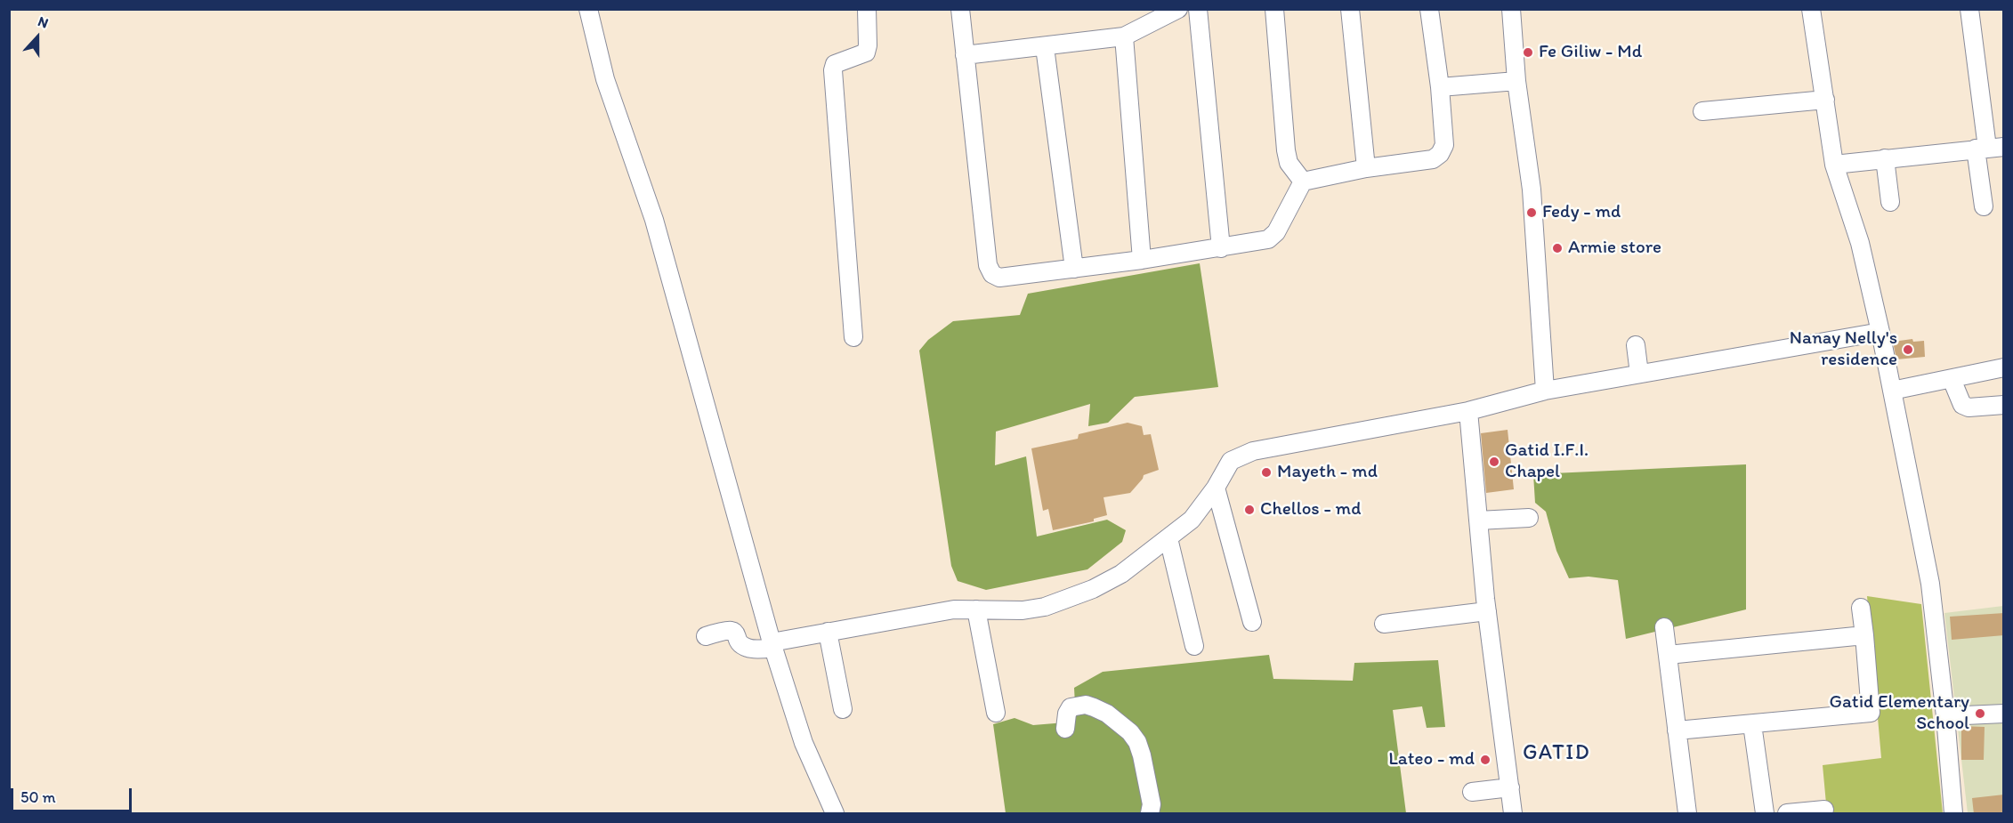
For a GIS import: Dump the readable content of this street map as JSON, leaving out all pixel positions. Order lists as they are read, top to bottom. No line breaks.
{"districts":["GATID"],"places":["Fe Giliw - Md","Fedy - md","Armie store","Nanay Nelly's residence","Gatid I.F.I. Chapel","Mayeth - md","Chellos - md","Gatid Elementary School","Lateo - md"],"scale_bar":"50 m","north":"top"}
